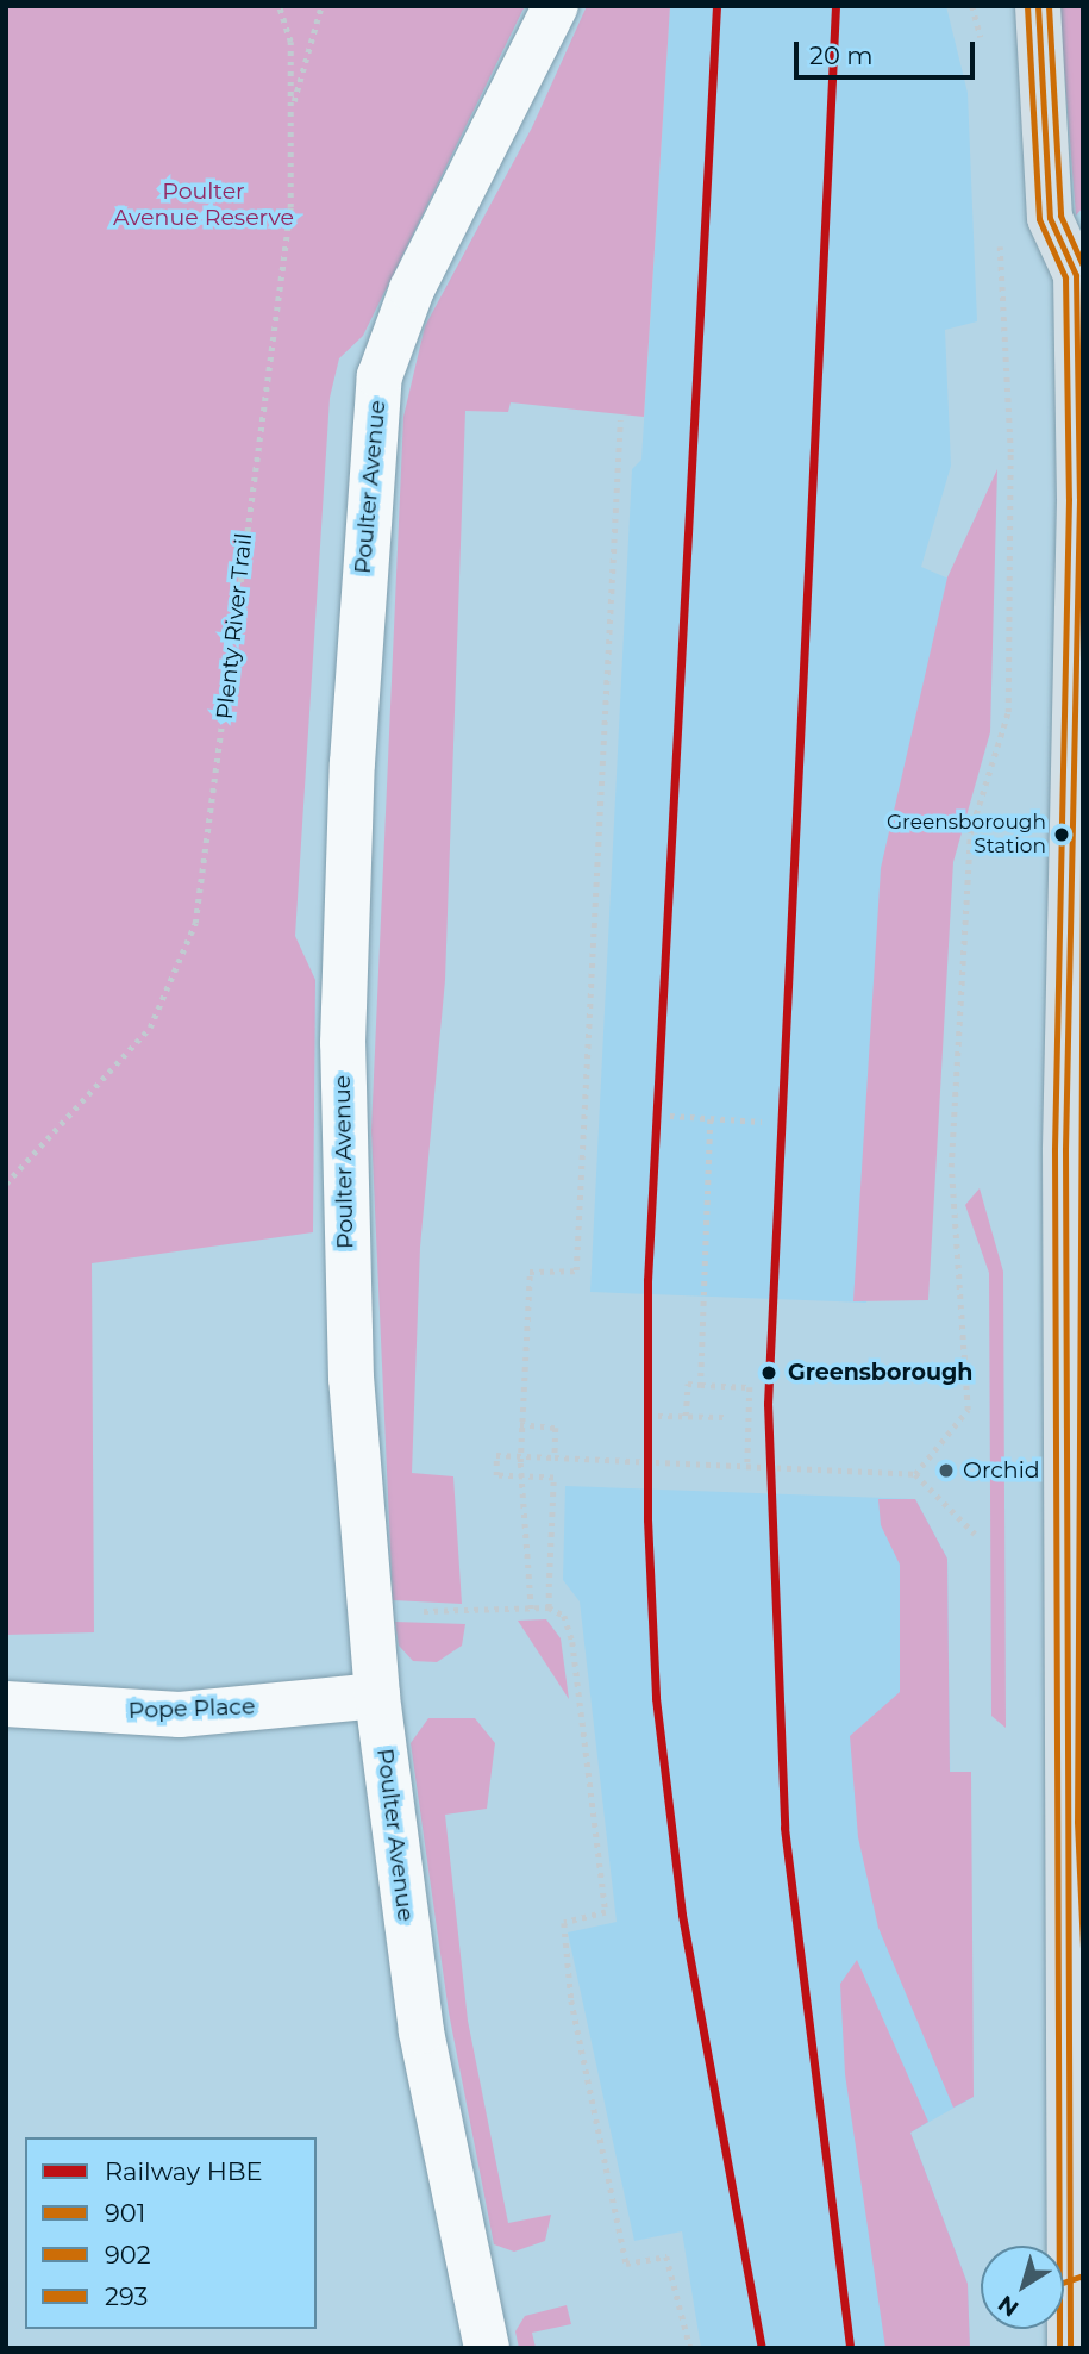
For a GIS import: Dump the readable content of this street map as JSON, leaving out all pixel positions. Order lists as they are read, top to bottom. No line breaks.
{"streets":{"street":["Poulter Avenue","Pope Place"],"path":["Plenty River Trail"]},"crossings":[["Poulter Avenue","Pope Place"]],"parks":["Poulter Avenue Reserve"],"places":["Greensborough Station","Greensborough","Orchid"],"lines":["rail line HBE","transit line 901","transit line 902","transit line 293"],"legend":["Railway HBE","901","902","293"],"scale_bar":"20 m","north":"bottom left"}
